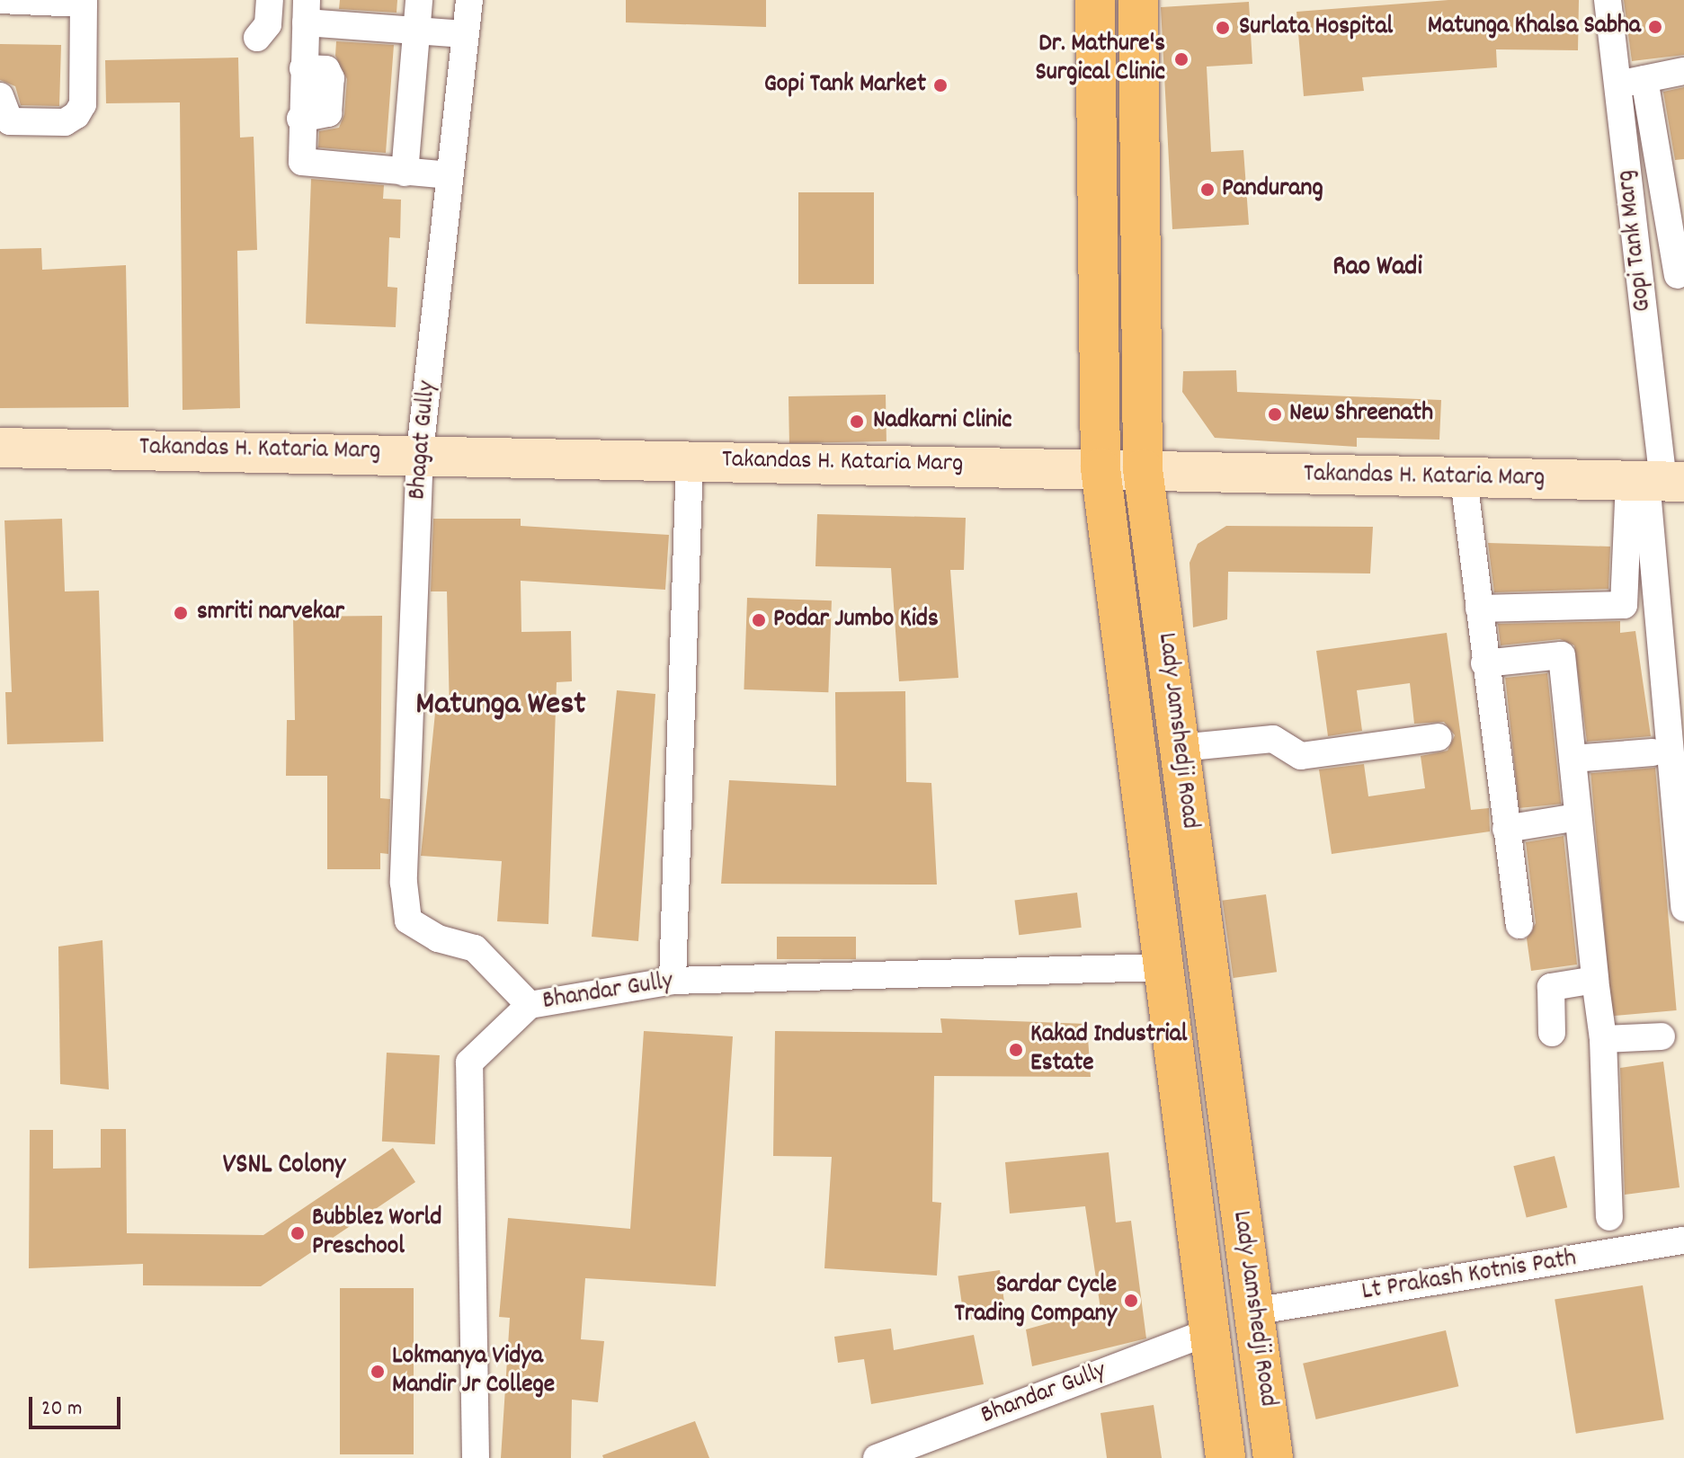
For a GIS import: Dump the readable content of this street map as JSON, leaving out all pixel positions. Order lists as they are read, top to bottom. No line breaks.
{"streets":{"main road":["Takandas H. Kataria Marg","Lady Jamshedji Road"],"street":["Gopi Tank Marg","Bhagat Gully","Bhandar Gully","Lt Prakash Kotnis Path"]},"crossings":[["Gopi Tank Marg","Takandas H. Kataria Marg"],["Bhagat Gully","Takandas H. Kataria Marg"],["Bhagat Gully","Bhandar Gully"],["Takandas H. Kataria Marg","Lady Jamshedji Road"],["Lady Jamshedji Road","Bhandar Gully"],["Lady Jamshedji Road","Lt Prakash Kotnis Path"]],"districts":["Rao Wadi","Matunga West","VSNL Colony"],"places":["Matunga Khalsa Sabha","Surlata Hospital","Dr. Mathure's Surgical Clinic","Gopi Tank Market","Pandurang","New Shreenath","Nadkarni Clinic","smriti narvekar","Podar Jumbo Kids","Kakad Industrial Estate","Bubblez World Preschool","Sardar Cycle Trading Company","Lokmanya Vidya Mandir Jr College"],"scale_bar":"20 m"}
